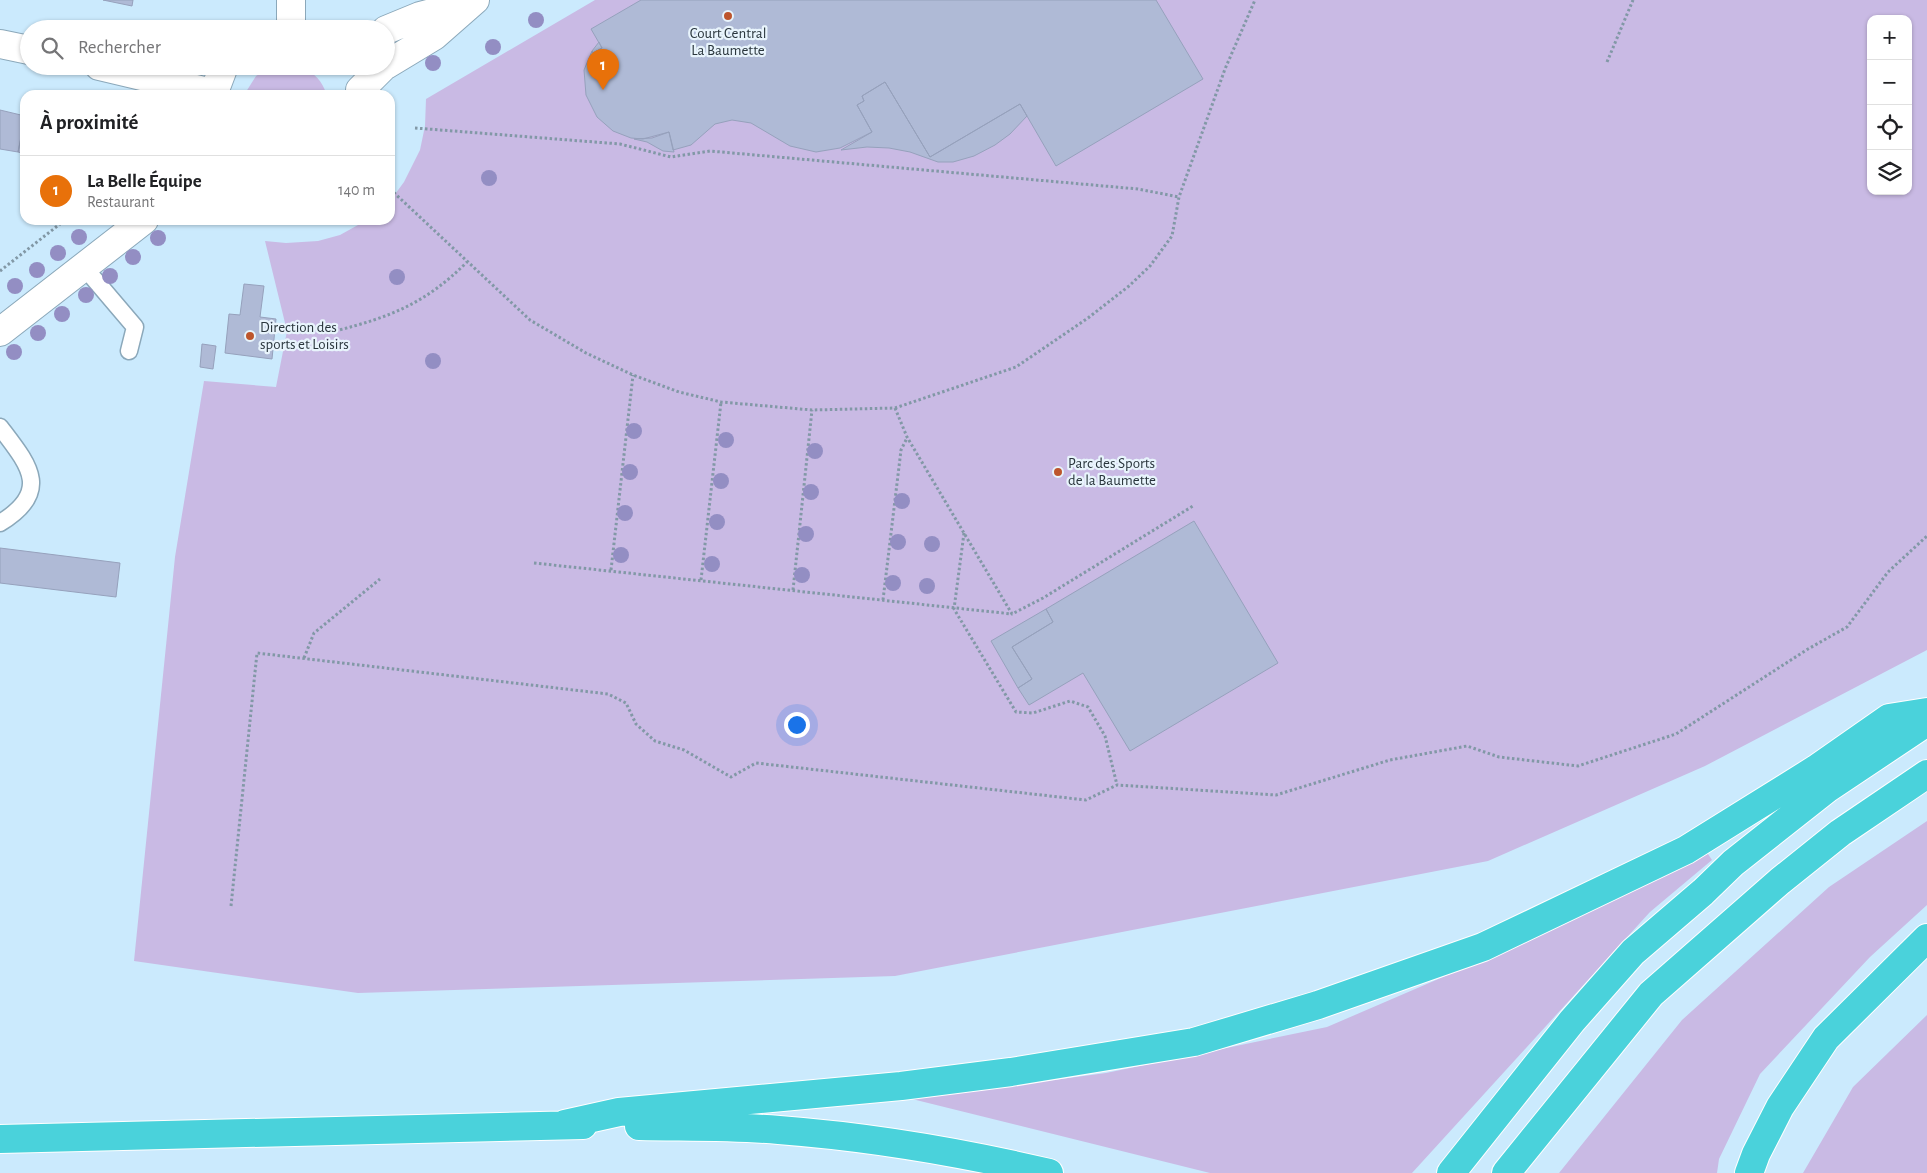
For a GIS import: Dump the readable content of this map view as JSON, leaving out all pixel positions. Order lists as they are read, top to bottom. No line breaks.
{"places":["Court Central La Baumette","Direction des sports et Loisirs","Parc des Sports de la Baumette"],"page":{"map_buttons":["+","−"],"search":"Rechercher","pins":"1","heading":"À proximité","list":[{"mark":"1","name":"La Belle Équipe","note":"Restaurant","value":"140 m"}]}}
